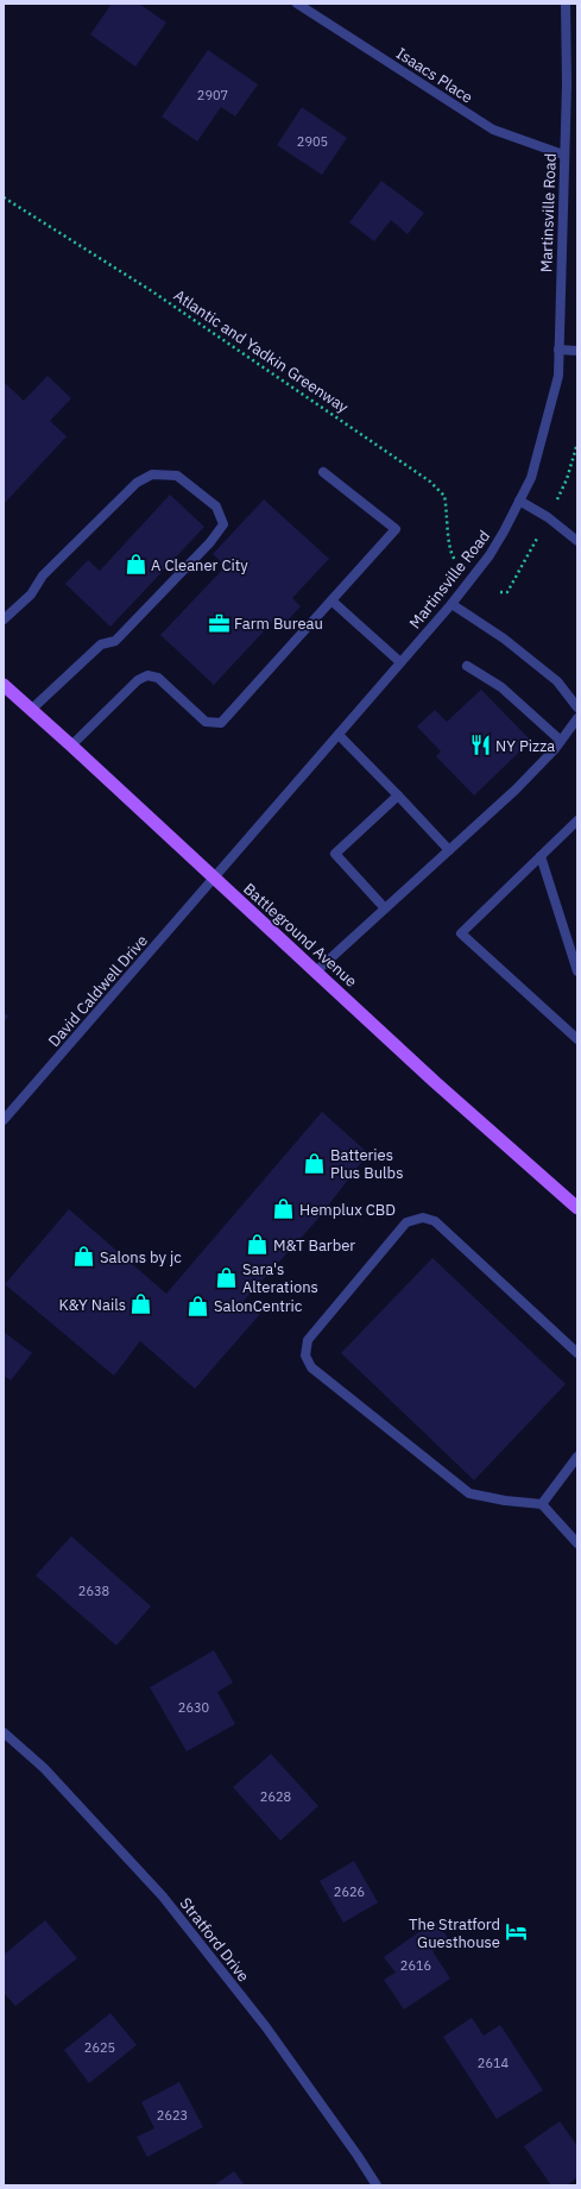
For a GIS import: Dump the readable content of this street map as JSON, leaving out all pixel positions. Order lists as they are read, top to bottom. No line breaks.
{"streets":{"main road":["Battleground Avenue"],"street":["Isaacs Place","Martinsville Road","David Caldwell Drive","Stratford Drive"],"path":["Atlantic and Yadkin Greenway"]},"crossings":[["Isaacs Place","Martinsville Road"],["Martinsville Road","Battleground Avenue"],["Martinsville Road","David Caldwell Drive"],["Battleground Avenue","David Caldwell Drive"]],"places":{"shop":["A Cleaner City","Batteries Plus Bulbs","Hemplux CBD","M&T Barber","Salons by jc","Sara's Alterations","K&Y Nails","SalonCentric"],"office":["Farm Bureau"],"restaurant":["NY Pizza"],"hotel":["The Stratford Guesthouse"]},"house_numbers":["2907","2905","2638","2630","2628","2626","2616","2625","2614","2623"]}
